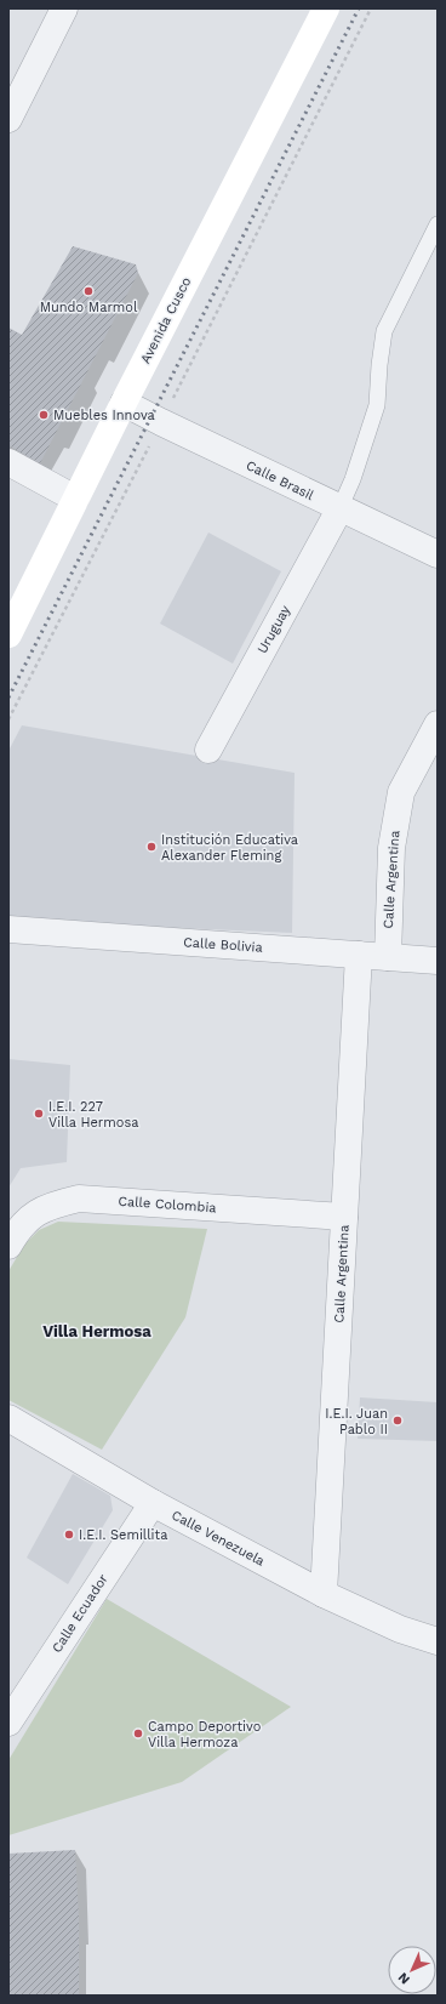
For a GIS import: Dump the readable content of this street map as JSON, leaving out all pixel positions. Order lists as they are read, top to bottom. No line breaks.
{"streets":{"main road":["Avenida Cusco"],"street":["Calle Brasil","Uruguay","Calle Argentina","Calle Bolivia","Calle Colombia","Calle Venezuela","Calle Ecuador"]},"crossings":[["Avenida Cusco","Calle Brasil"],["Calle Brasil","Uruguay"],["Calle Argentina","Calle Bolivia"],["Calle Argentina","Calle Colombia"],["Calle Argentina","Calle Venezuela"],["Calle Venezuela","Calle Ecuador"]],"districts":["Villa Hermosa"],"places":["Mundo Marmol","Muebles Innova","Institución Educativa Alexander Fleming","I.E.I. 227 Villa Hermosa","I.E.I. Juan Pablo II","I.E.I. Semillita","Campo Deportivo Villa Hermoza"],"north":"bottom left"}
